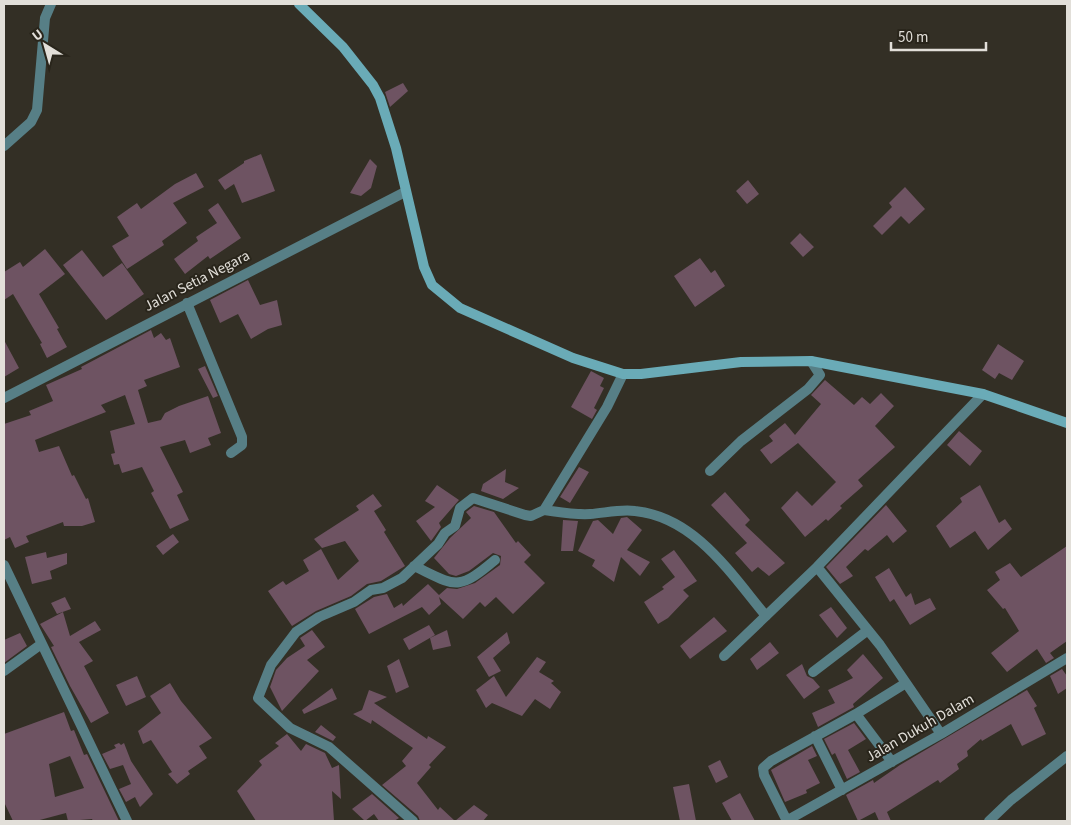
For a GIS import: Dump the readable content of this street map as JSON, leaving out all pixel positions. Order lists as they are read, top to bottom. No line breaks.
{"streets":{"street":["Jalan Setia Negara","Jalan Dukuh Dalam"]},"scale_bar":"50 m","north":"top left"}
